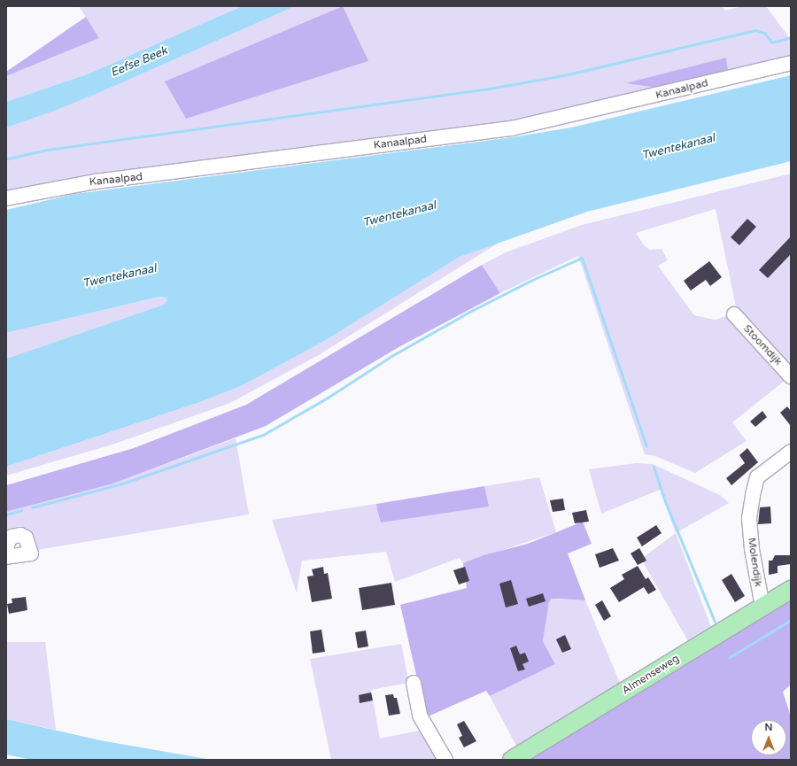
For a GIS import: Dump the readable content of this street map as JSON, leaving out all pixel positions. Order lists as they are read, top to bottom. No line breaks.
{"streets":{"main road":["Almenseweg"],"street":["Kanaalpad","Stoomdijk","Molendijk"]},"crossings":[["Molendijk","Almenseweg"]],"water":["Eefse Beek","Twentekanaal"],"north":"top"}
